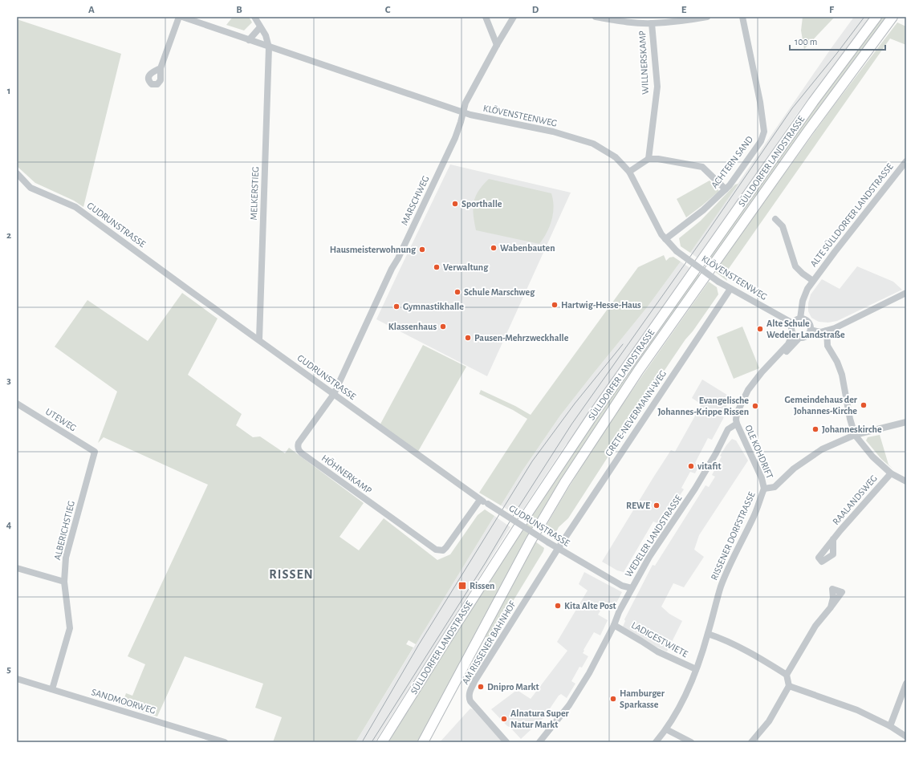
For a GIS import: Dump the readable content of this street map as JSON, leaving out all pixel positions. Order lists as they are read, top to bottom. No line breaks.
{"streets":{"highway":["SÜLLDORFER LANDSTRASSE"],"street":["WILLNERSKAMP","KLÖVENSTEENWEG","ACHTERN SAND","MELKERSTIEG","MARSCHWEG","ALTE SÜLLDORFER LANDSTRASSE","GUDRUNSTRASSE","GRETE-NEVERMANN-WEG","UTEWEG","OLE KOHDRIFT","HÖHNERKAMP","RAALANDSWEG","ALBERICHSTIEG","WEDELER LANDSTRASSE","RISSENER DORFSTRASSE","LADIGESTWIETE","AM RISSENER BAHNHOF","SANDMOORWEG"]},"crossings":[["KLÖVENSTEENWEG","ACHTERN SAND"],["KLÖVENSTEENWEG","MELKERSTIEG"],["KLÖVENSTEENWEG","MARSCHWEG"],["KLÖVENSTEENWEG","ALTE SÜLLDORFER LANDSTRASSE"],["KLÖVENSTEENWEG","GRETE-NEVERMANN-WEG"],["MELKERSTIEG","GUDRUNSTRASSE"],["MARSCHWEG","GUDRUNSTRASSE"],["MARSCHWEG","HÖHNERKAMP"],["GUDRUNSTRASSE","GRETE-NEVERMANN-WEG"],["GUDRUNSTRASSE","HÖHNERKAMP"],["GUDRUNSTRASSE","WEDELER LANDSTRASSE"],["GUDRUNSTRASSE","AM RISSENER BAHNHOF"],["GRETE-NEVERMANN-WEG","AM RISSENER BAHNHOF"],["UTEWEG","ALBERICHSTIEG"],["OLE KOHDRIFT","WEDELER LANDSTRASSE"],["OLE KOHDRIFT","RISSENER DORFSTRASSE"],["RAALANDSWEG","RISSENER DORFSTRASSE"],["ALBERICHSTIEG","SANDMOORWEG"],["WEDELER LANDSTRASSE","LADIGESTWIETE"],["RISSENER DORFSTRASSE","LADIGESTWIETE"]],"districts":["RISSEN"],"places":{"other":["Sporthalle","Wabenbauten","Hausmeisterwohnung","Verwaltung","Schule Marschweg","Hartwig-Hesse-Haus","Gymnastikhalle","Klassenhaus","Alte Schule Wedeler Landstraße","Pausen-Mehrzweckhalle","Gemeindehaus der Johannes-Kirche","Evangelische Johannes-Krippe Rissen","Johanneskirche","vitafit","REWE","Kita Alte Post","Dnipro Markt","Hamburger Sparkasse","Alnatura Super Natur Markt"],"transit":["Rissen"]},"scale_bar":"100 m","grid":{"columns":["A","B","C","D","E","F"],"rows":["1","2","3","4","5"]}}
